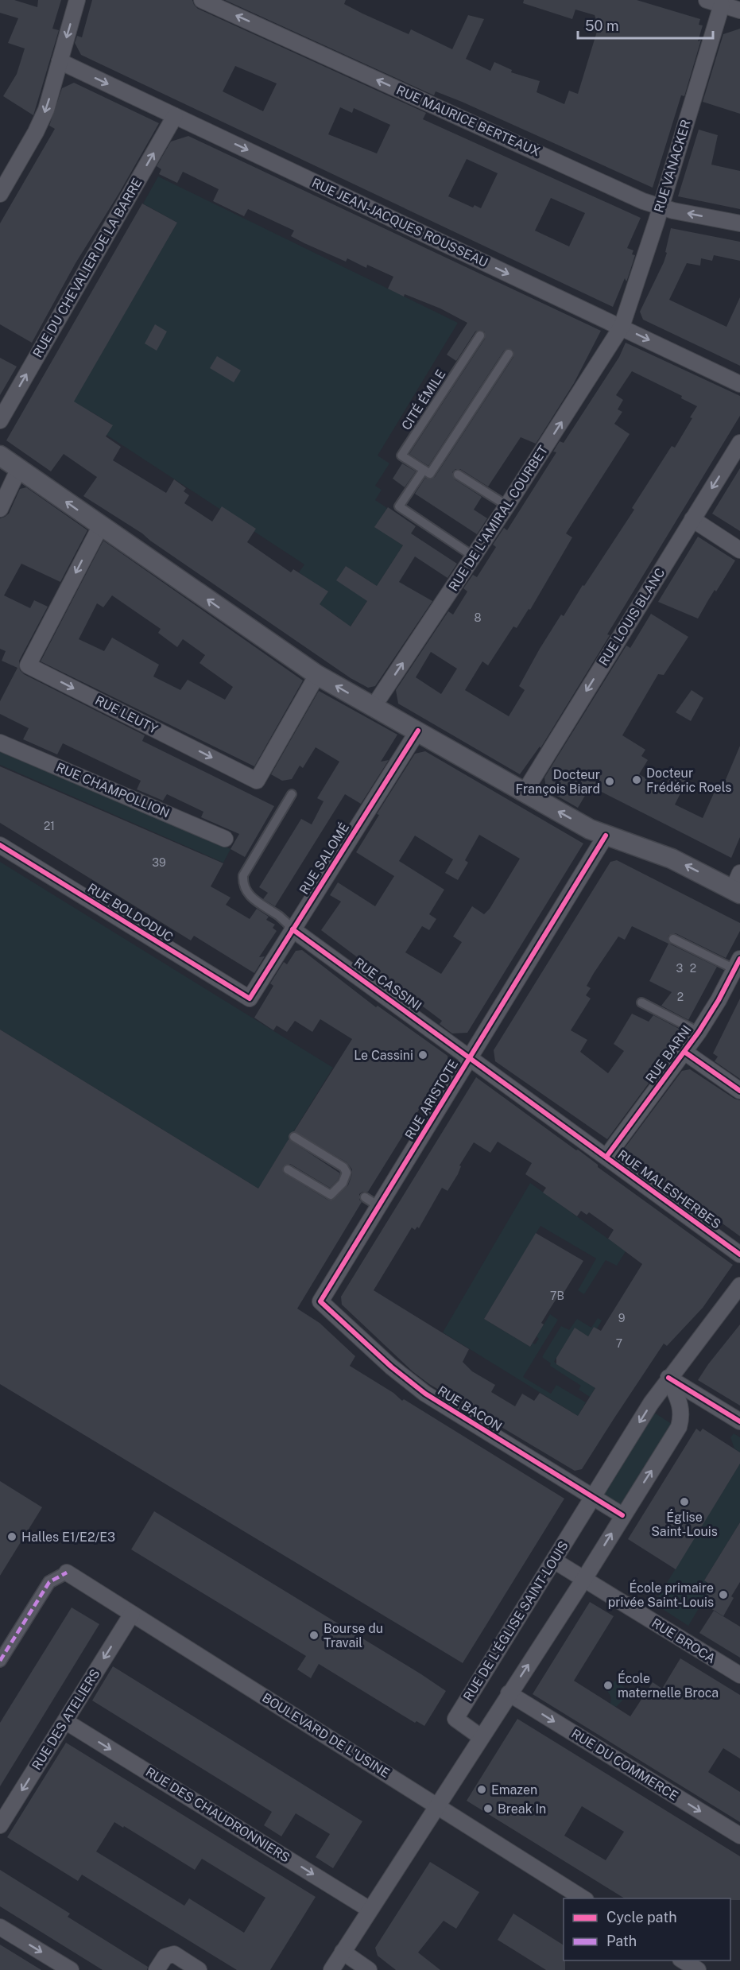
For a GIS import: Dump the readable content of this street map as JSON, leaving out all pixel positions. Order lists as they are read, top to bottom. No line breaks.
{"streets":{"street":["RUE MAURICE BERTEAUX","RUE VANACKER","RUE JEAN-JACQUES ROUSSEAU","RUE DU CHEVALIER DE LA BARRE","RUE DE L'AMIRAL COURBET","RUE LOUIS BLANC","RUE LEUTY","RUE CHAMPOLLION","RUE SALOMÉ","RUE BOLDODUC","RUE CASSINI","RUE BARNI","RUE ARISTOTE","RUE MALESHERBES","RUE BACON","RUE DE L'ÉGLISE SAINT-LOUIS","RUE BROCA","RUE DES ATELIERS","BOULEVARD DE L'USINE","RUE DU COMMERCE","RUE DES CHAUDRONNIERS"],"lane":["CITÉ ÉMILE"]},"crossings":[["RUE MAURICE BERTEAUX","RUE VANACKER"],["RUE VANACKER","RUE JEAN-JACQUES ROUSSEAU"],["RUE VANACKER","RUE DE L'AMIRAL COURBET"],["RUE JEAN-JACQUES ROUSSEAU","RUE DU CHEVALIER DE LA BARRE"],["RUE JEAN-JACQUES ROUSSEAU","RUE DE L'AMIRAL COURBET"],["RUE SALOMÉ","RUE BOLDODUC"],["RUE SALOMÉ","RUE CASSINI"],["RUE CASSINI","RUE ARISTOTE"],["RUE CASSINI","RUE MALESHERBES"],["RUE BARNI","RUE MALESHERBES"],["RUE ARISTOTE","RUE MALESHERBES"],["RUE ARISTOTE","RUE BACON"],["RUE BACON","RUE DE L'ÉGLISE SAINT-LOUIS"],["RUE DE L'ÉGLISE SAINT-LOUIS","RUE BROCA"],["RUE DES ATELIERS","BOULEVARD DE L'USINE"],["RUE DES ATELIERS","RUE DES CHAUDRONNIERS"]],"one_way":["RUE MAURICE BERTEAUX","RUE JEAN-JACQUES ROUSSEAU","RUE DE L'AMIRAL COURBET","RUE LOUIS BLANC","RUE DU COMMERCE","RUE DES CHAUDRONNIERS"],"places":["Docteur Frédéric Roels","Docteur François Biard","Le Cassini","Église Saint-Louis","Halles E1/E2/E3","École primaire privée Saint-Louis","Bourse du Travail","École maternelle Broca","Emazen","Break In"],"house_numbers":["8","21","39","3","2","2","7B","9","7"],"legend":["Cycle path","Path"],"scale_bar":"50 m"}
